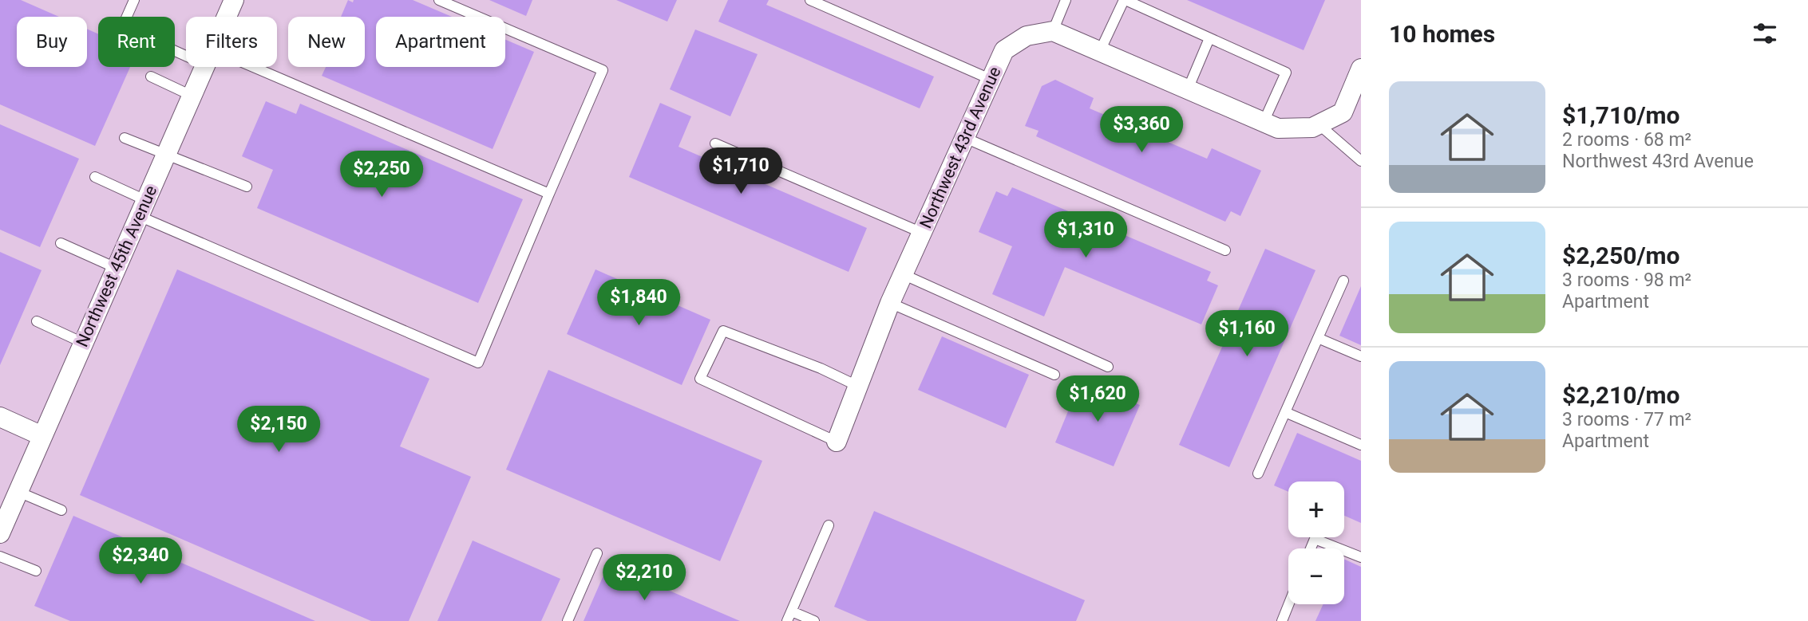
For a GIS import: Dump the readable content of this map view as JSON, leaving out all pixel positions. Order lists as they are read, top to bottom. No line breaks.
{"streets":{"street":["Northwest 43rd Avenue","Northwest 45th Avenue"]},"page":{"heading":"10 homes","chip":["Buy","Rent","Filters","New","Apartment"],"list":[{"name":"$1,710/mo","note":"2 rooms · 68 m² · Northwest 43rd Avenue"},{"name":"$2,250/mo","note":"3 rooms · 98 m² · Apartment"},{"name":"$2,210/mo","note":"3 rooms · 77 m² · Apartment"}],"price":["$3,360","$1,710","$2,250","$1,310","$1,840","$1,160","$1,620","$2,150","$2,340","$2,210"],"map_buttons":["+","−"]}}
